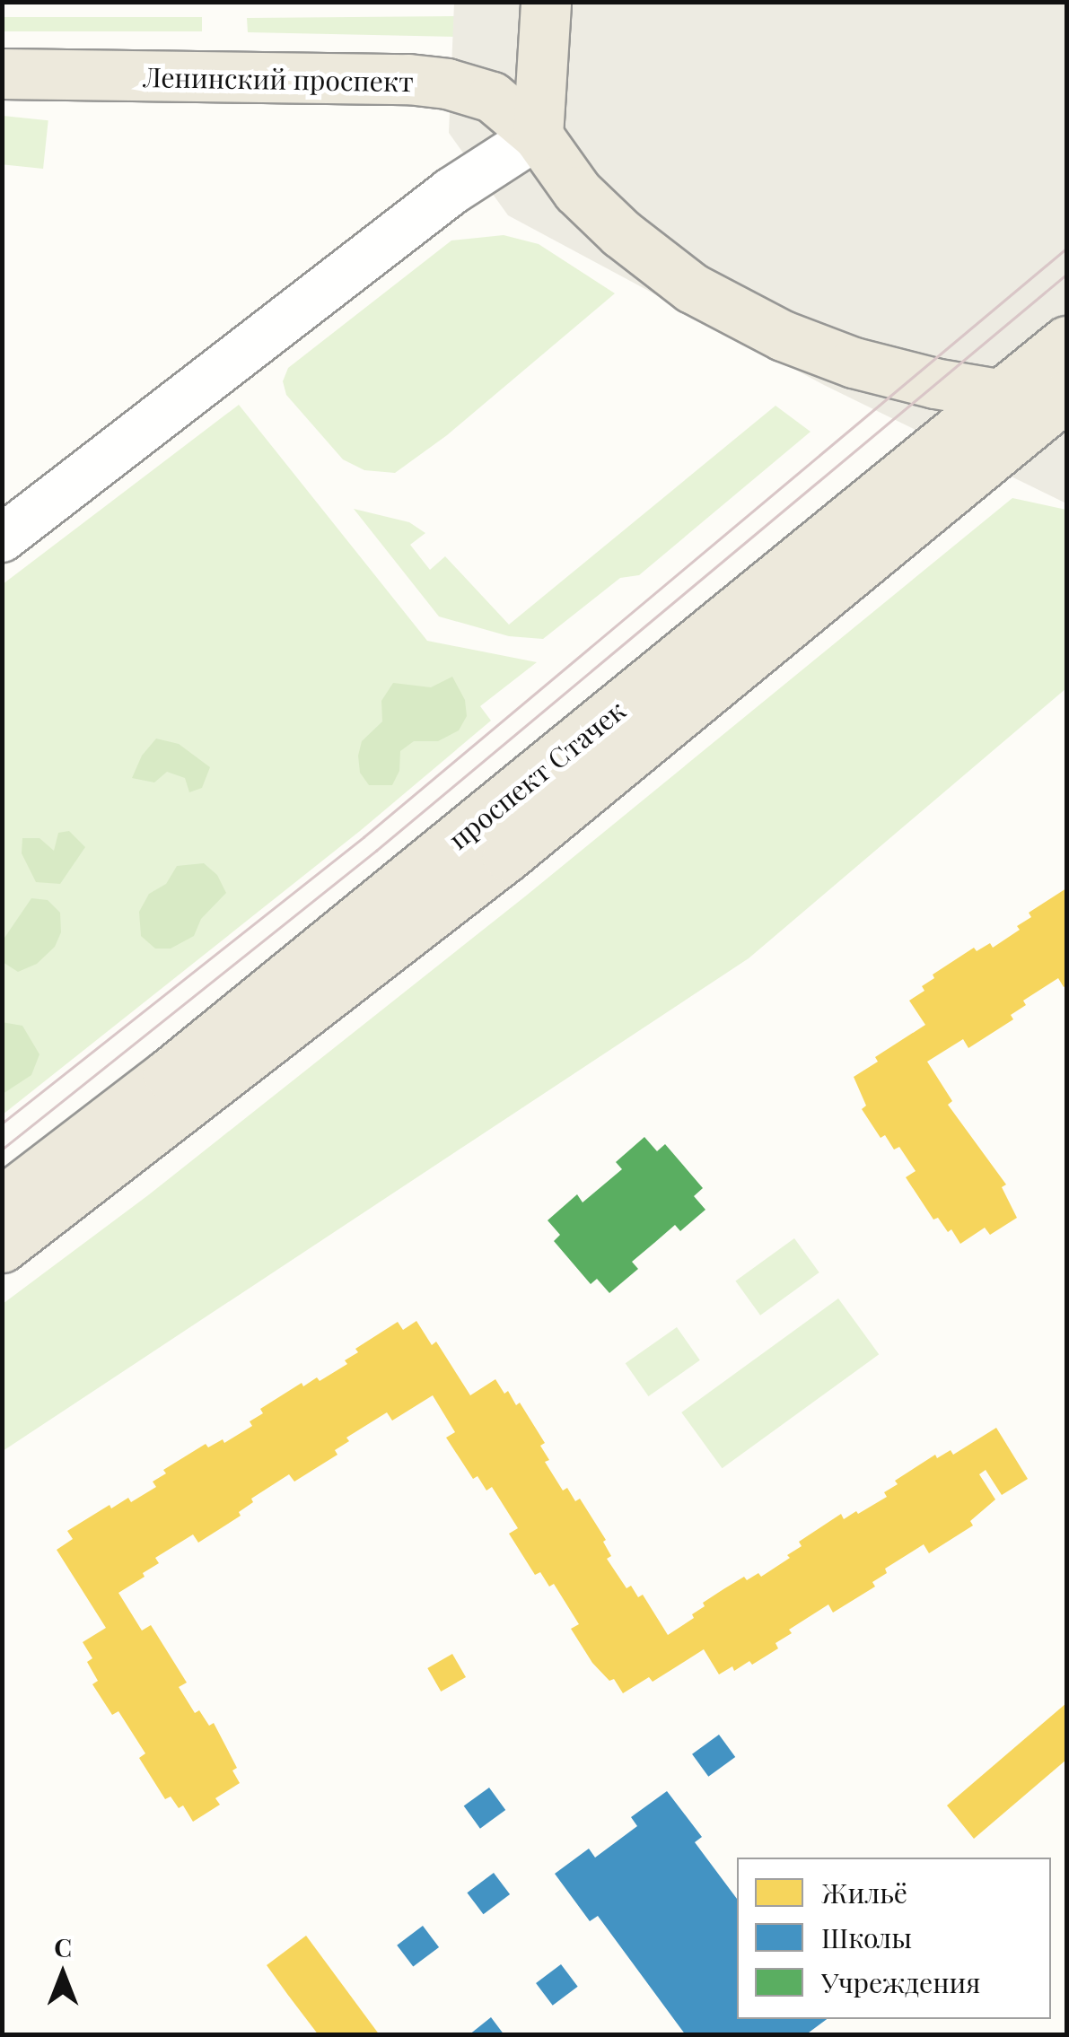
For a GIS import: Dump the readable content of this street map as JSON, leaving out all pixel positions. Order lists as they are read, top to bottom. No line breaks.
{"streets":{"main road":["Ленинский проспект","проспект Стачек"]},"crossings":[["Ленинский проспект","проспект Стачек"]],"legend":["Жильё","Школы","Учреждения"],"north":"top"}
